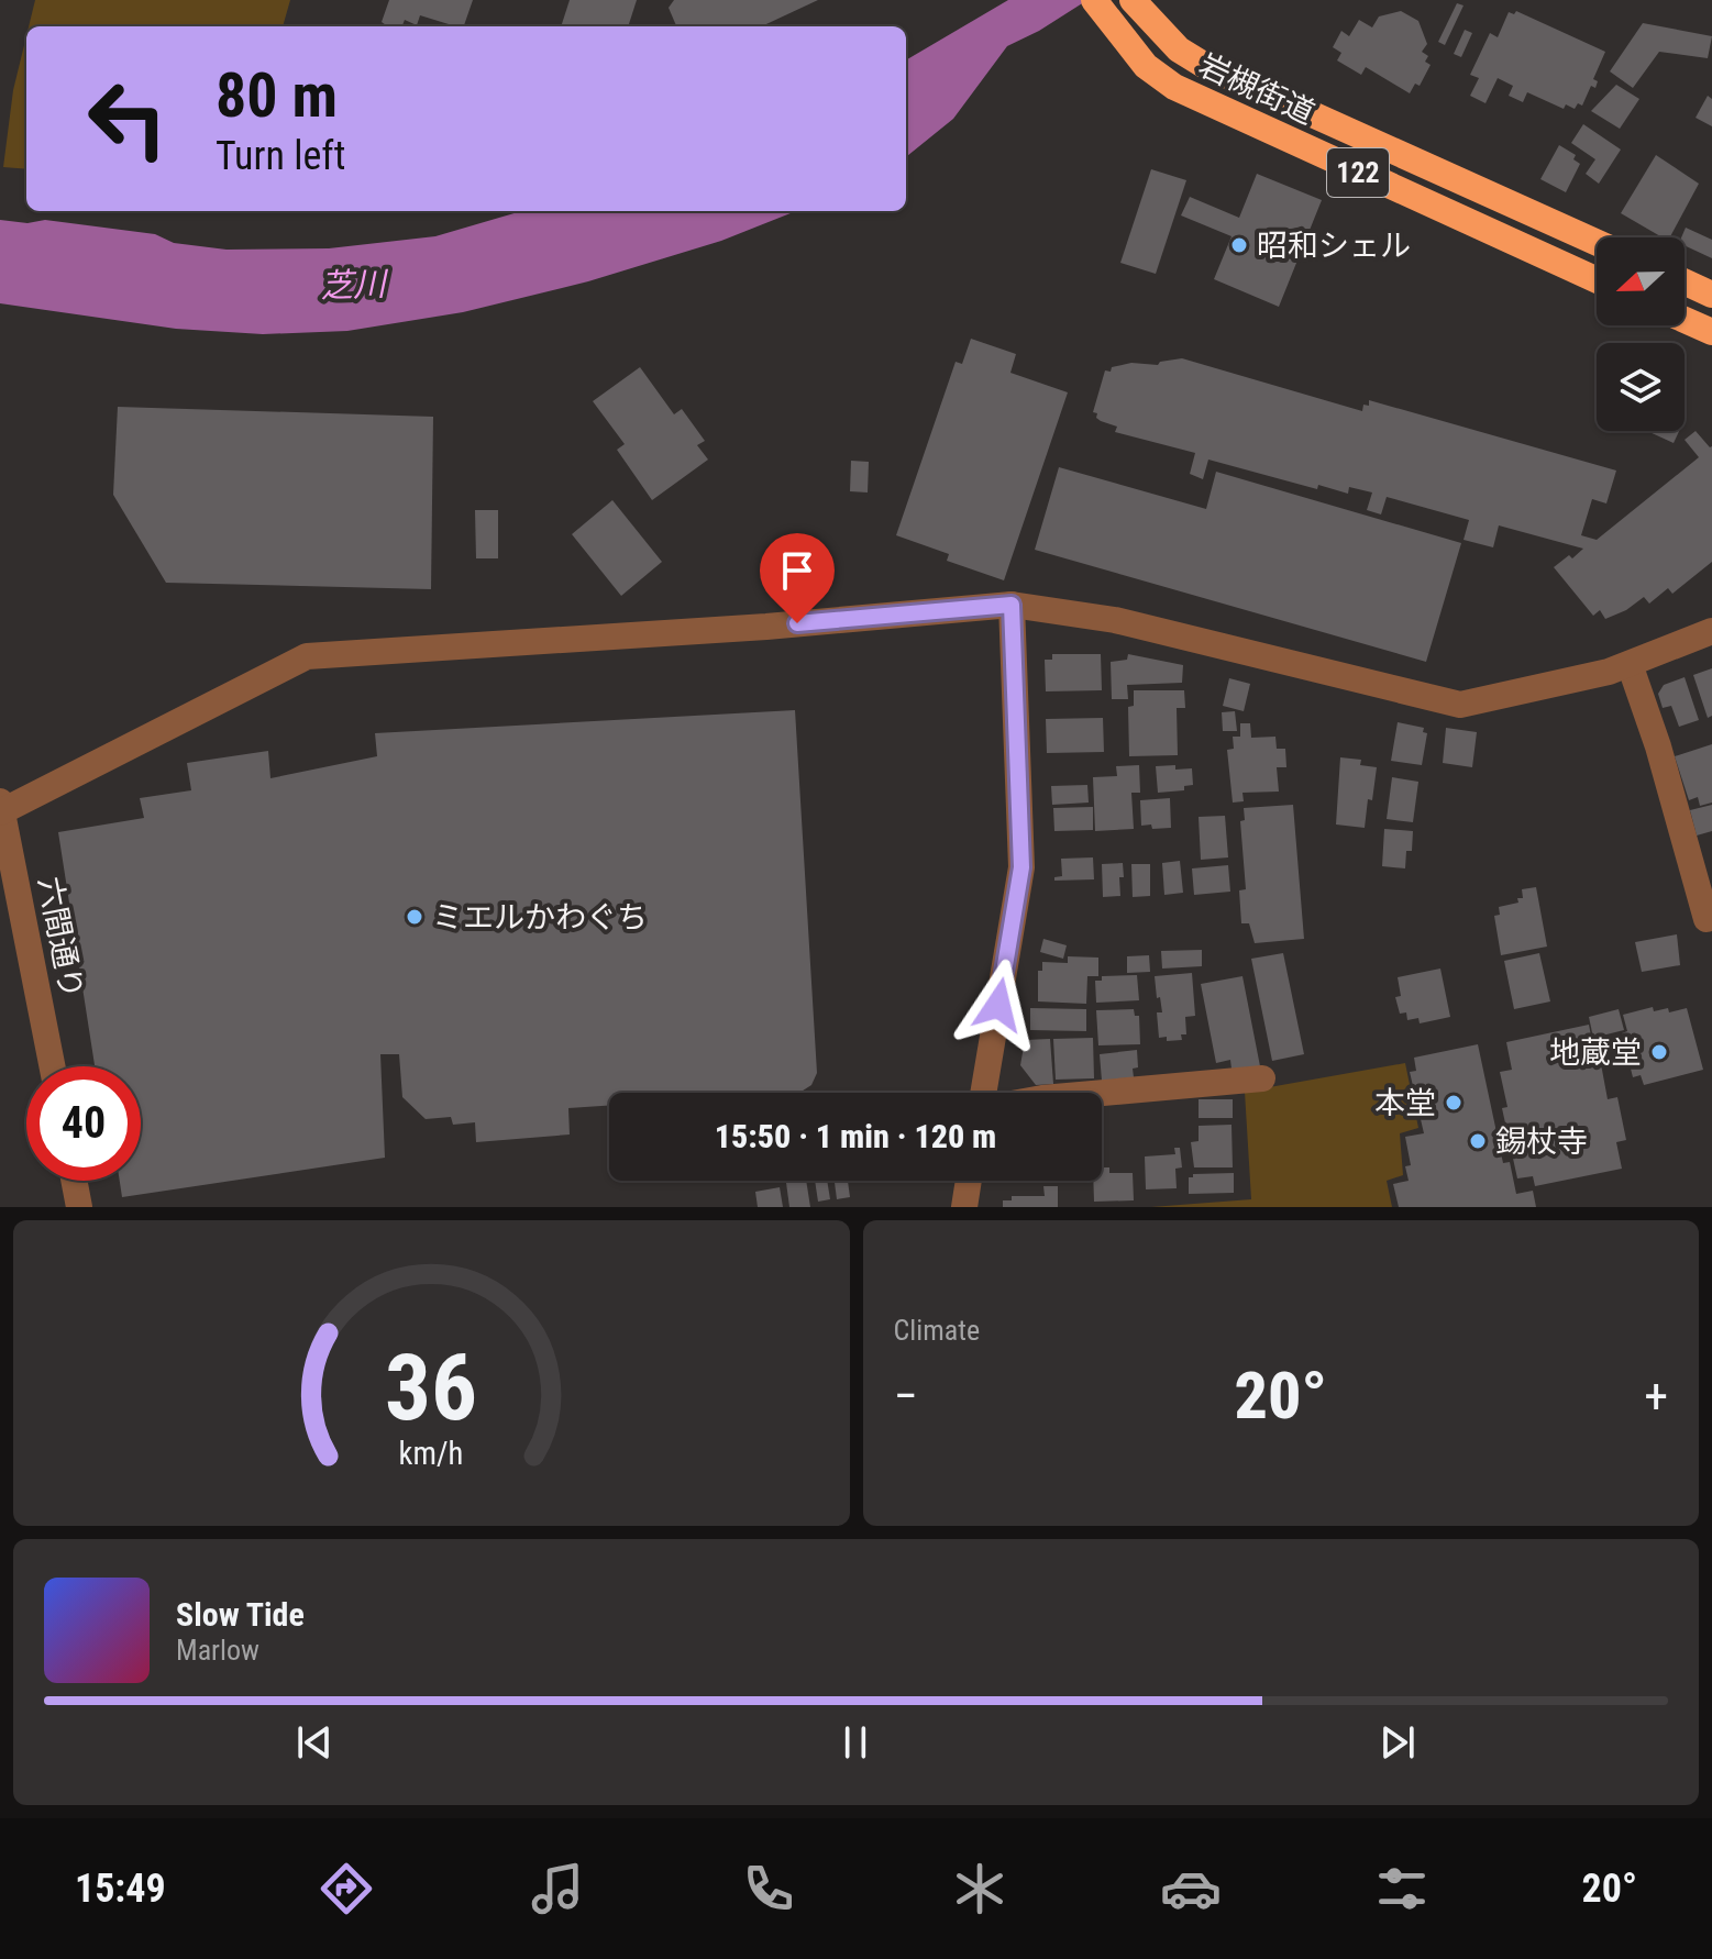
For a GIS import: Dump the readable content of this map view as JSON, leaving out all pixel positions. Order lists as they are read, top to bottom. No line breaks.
{"streets":{"highway":["岩槻街道","122"],"street":["六間通り"]},"water":["芝川"],"places":["昭和シェル","ミエルかわぐち","地蔵堂","本堂","錫杖寺"],"north":"left","page":{"turn":["80 m","Turn left"],"limit":"40","trip":"15:50 · 1 min · 120 m","tile":"Climate","heat":["−","20°","+"],"song":["Slow Tide","Marlow"],"tabs":["15:49","20°"],"gauge":["36","km/h"]}}
